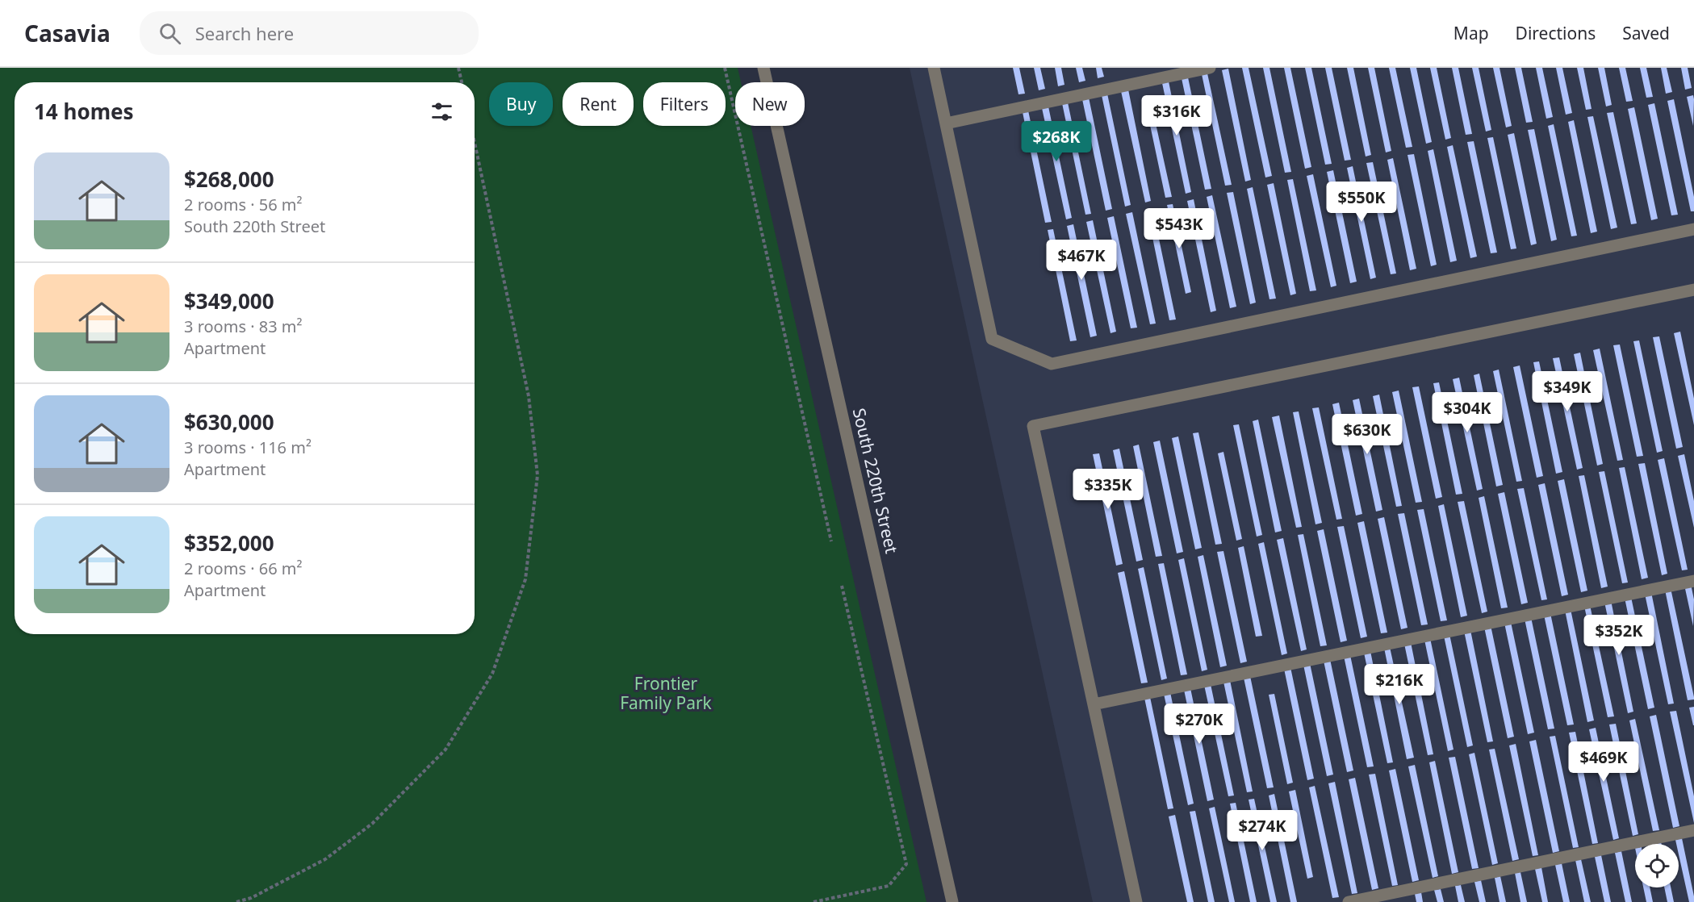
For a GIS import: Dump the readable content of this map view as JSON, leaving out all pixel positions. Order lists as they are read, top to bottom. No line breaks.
{"streets":{"street":["South 220th Street"]},"parks":["Frontier Family Park"],"page":{"header":"Casavia","search":"Search here","nav":["Map","Directions","Saved"],"chip":["Buy","Rent","Filters","New"],"heading":"14 homes","price":["$316K","$268K","$550K","$543K","$467K","$349K","$304K","$630K","$335K","$352K","$216K","$270K","$469K","$274K"],"list":[{"name":"$268,000","note":"2 rooms · 56 m² · South 220th Street"},{"name":"$349,000","note":"3 rooms · 83 m² · Apartment"},{"name":"$630,000","note":"3 rooms · 116 m² · Apartment"},{"name":"$352,000","note":"2 rooms · 66 m² · Apartment"}]}}
